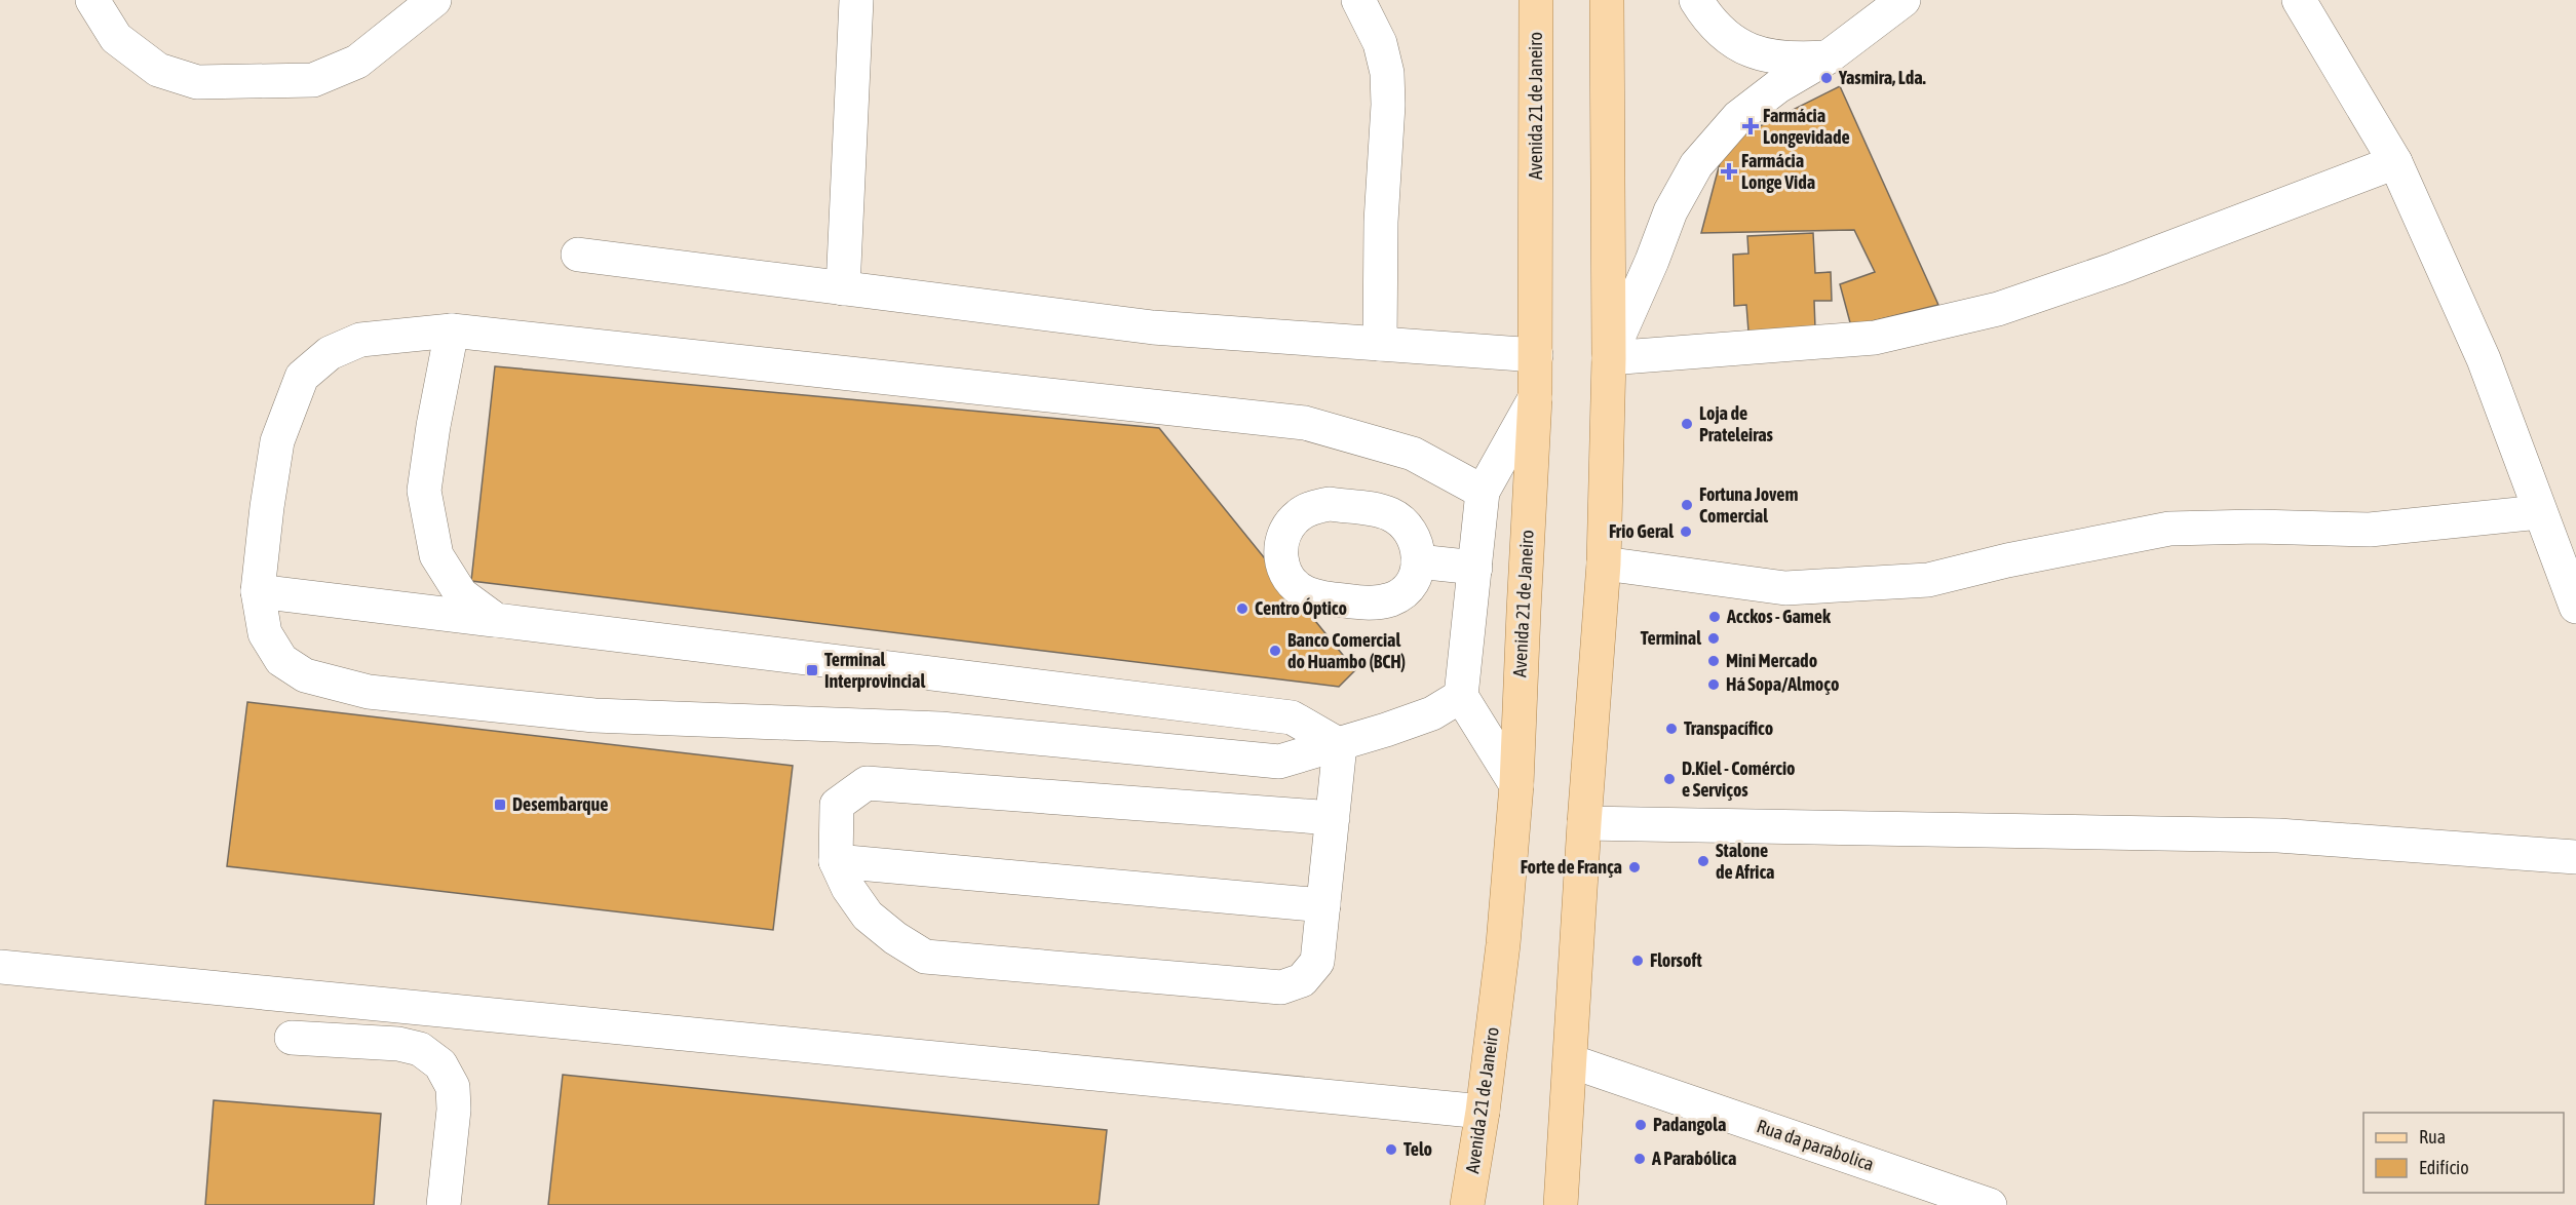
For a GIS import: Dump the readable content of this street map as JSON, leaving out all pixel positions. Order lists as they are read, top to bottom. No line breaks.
{"streets":{"main road":["Avenida 21 de Janeiro"],"street":["Rua da parabolica"]},"places":{"other":["Yasmira, Lda.","Loja de Prateleiras","Fortuna Jovem Comercial","Frio Geral","Centro Óptico","Acckos - Gamek","Terminal","Banco Comercial do Huambo (BCH)","Mini Mercado","Há Sopa/Almoço","Transpacífico","D.Kiel - Comércio e Serviços","Stalone de Africa","Forte de França","Florsoft","Padangola","Telo","A Parabólica"],"health":["Farmácia Longevidade","Farmácia Longe Vida"],"transit":["Terminal Interprovincial","Desembarque"]},"legend":["Rua","Edifício"]}
